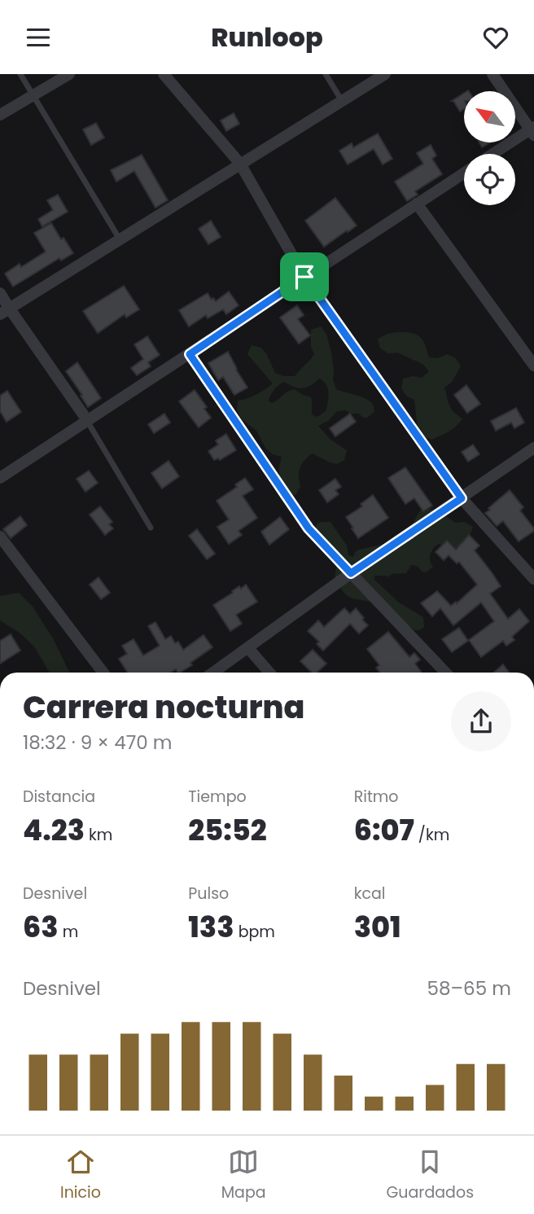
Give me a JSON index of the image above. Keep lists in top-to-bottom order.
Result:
{
  "north": "top left",
  "page": {
    "header": "Runloop",
    "heading": ["Carrera nocturna", "18:32 · 9 × 470 m"],
    "stats": [
      ["Distancia", "4.23 km"],
      ["Tiempo", "25:52"],
      ["Ritmo", "6:07 /km"],
      ["Desnivel", "63 m"],
      ["Pulso", "133 bpm"],
      ["kcal", "301"]
    ],
    "chart": ["Desnivel", "58–65 m"],
    "tabs": ["Inicio", "Mapa", "Guardados"]
  }
}
